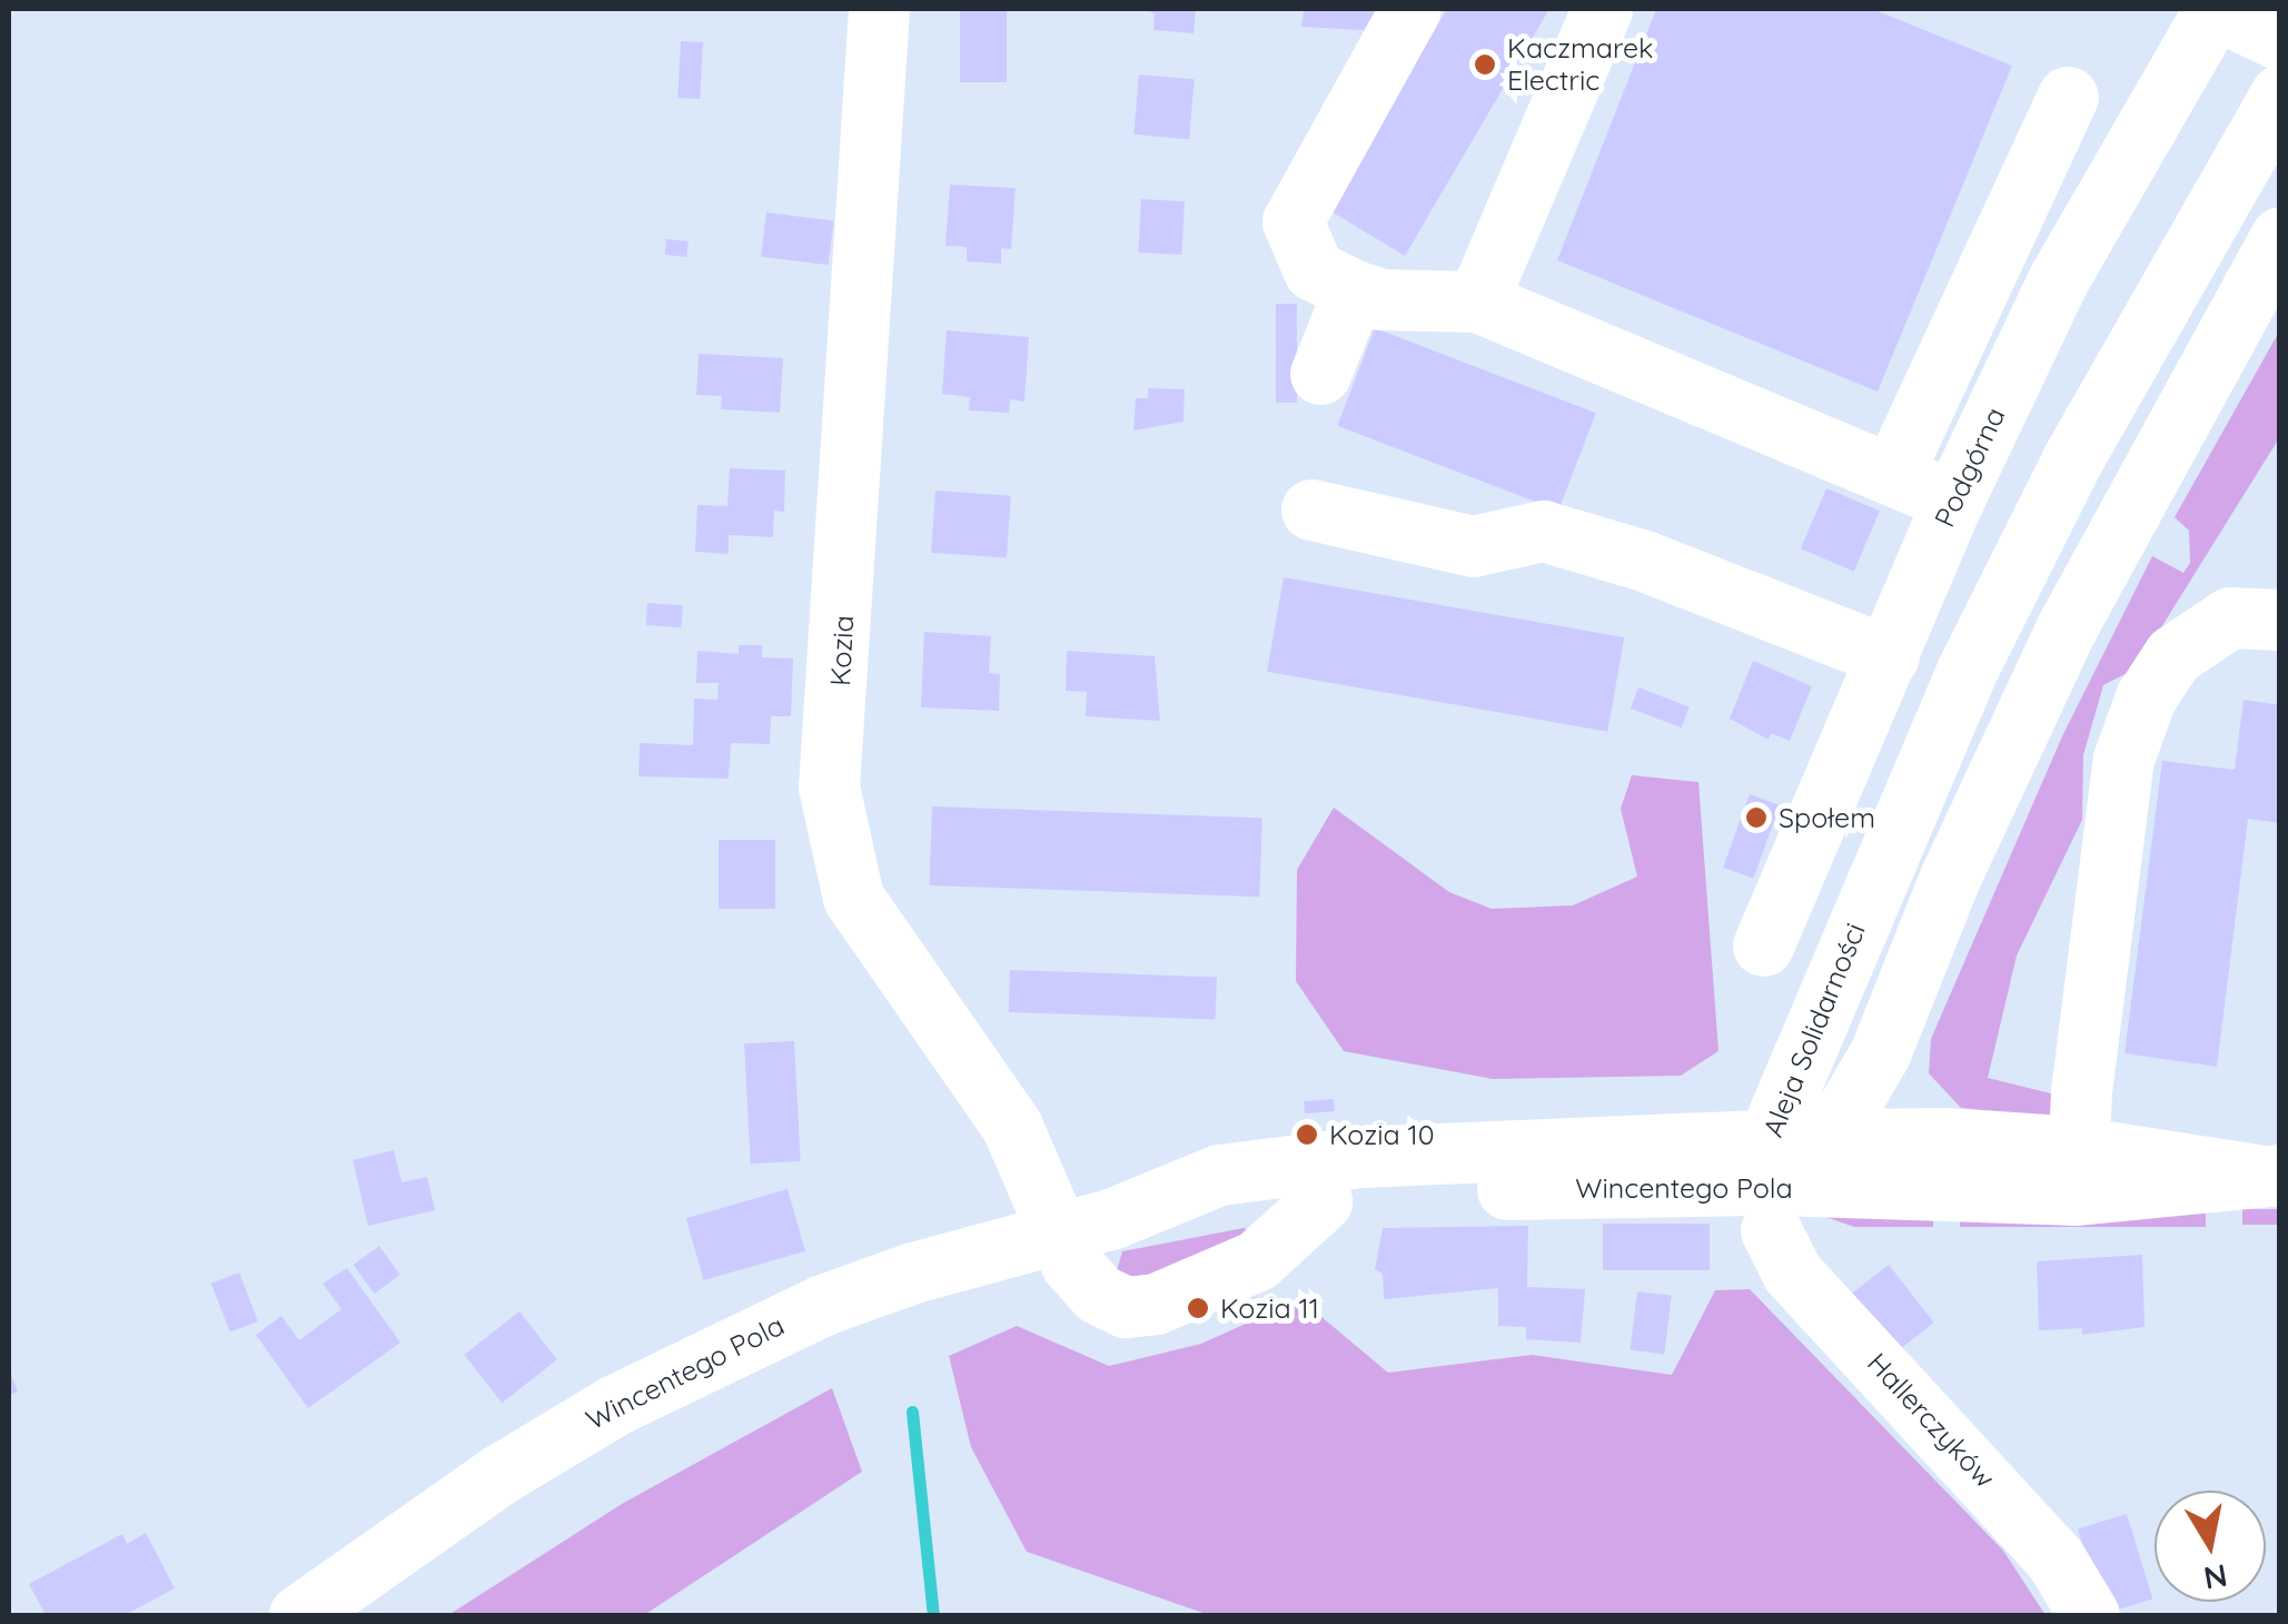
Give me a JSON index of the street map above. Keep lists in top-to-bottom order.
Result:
{
  "streets": {
    "main road": [
      "Podgórna",
      "Kozia",
      "Aleja Solidarności",
      "Wincentego Pola",
      "Hallerczyków"
    ]
  },
  "crossings": [
    ["Kozia", "Wincentego Pola"],
    ["Aleja Solidarności", "Wincentego Pola"],
    ["Aleja Solidarności", "Hallerczyków"],
    ["Wincentego Pola", "Hallerczyków"]
  ],
  "places": [
    "Kaczmarek Electric",
    "Społem",
    "Kozia 10",
    "Kozia 11"
  ],
  "north": "bottom"
}
